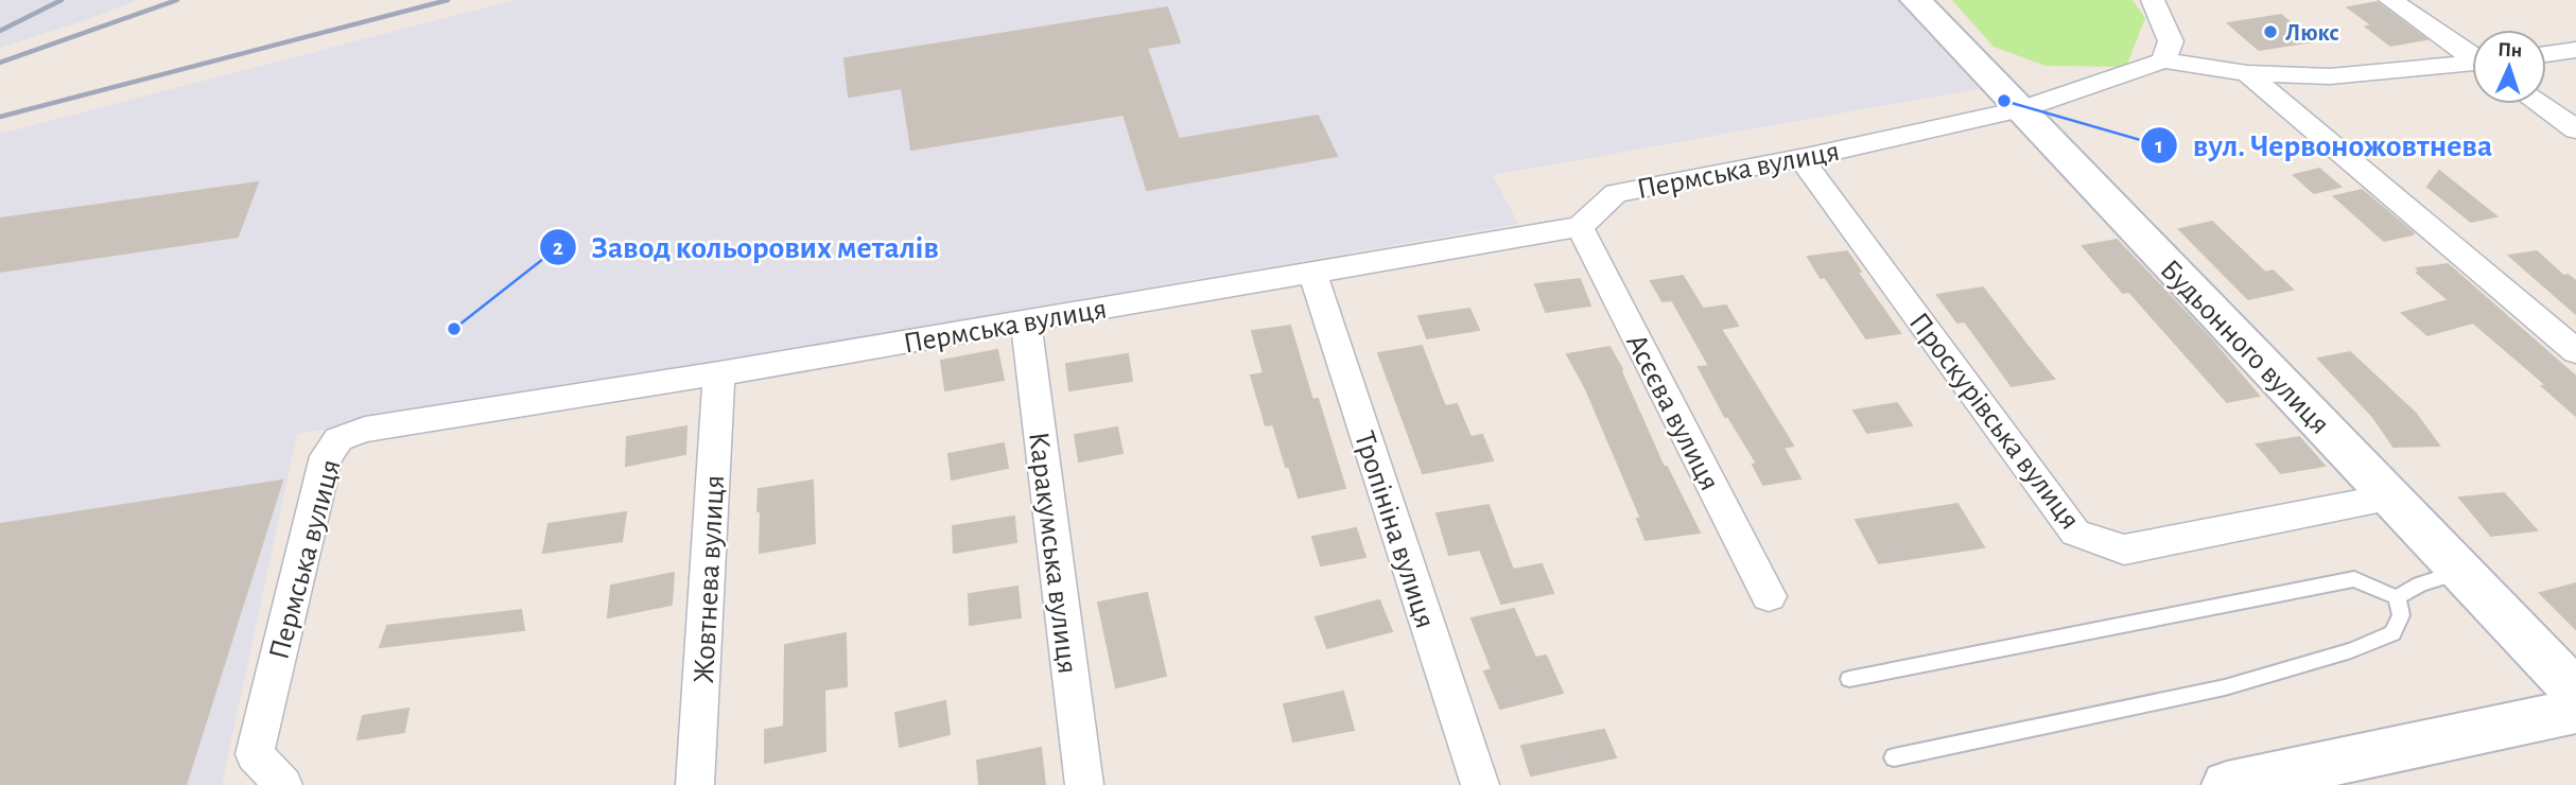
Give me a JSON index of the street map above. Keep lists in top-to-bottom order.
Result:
{
  "streets": {
    "main road": ["Будьонного вулиця"],
    "street": [
      "Пермська вулиця",
      "Асєєва вулиця",
      "Проскурівська вулиця",
      "Тропініна вулиця",
      "Каракумська вулиця",
      "Жовтнева вулиця"
    ]
  },
  "crossings": [
    ["Пермська вулиця", "Будьонного вулиця"],
    ["Пермська вулиця", "Асєєва вулиця"],
    ["Пермська вулиця", "Проскурівська вулиця"],
    ["Пермська вулиця", "Тропініна вулиця"],
    ["Пермська вулиця", "Каракумська вулиця"],
    ["Пермська вулиця", "Жовтнева вулиця"],
    ["Будьонного вулиця", "Проскурівська вулиця"]
  ],
  "places": ["Люкс", "вул. Червоножовтнева", "Завод кольорових металів"],
  "north": "top"
}
